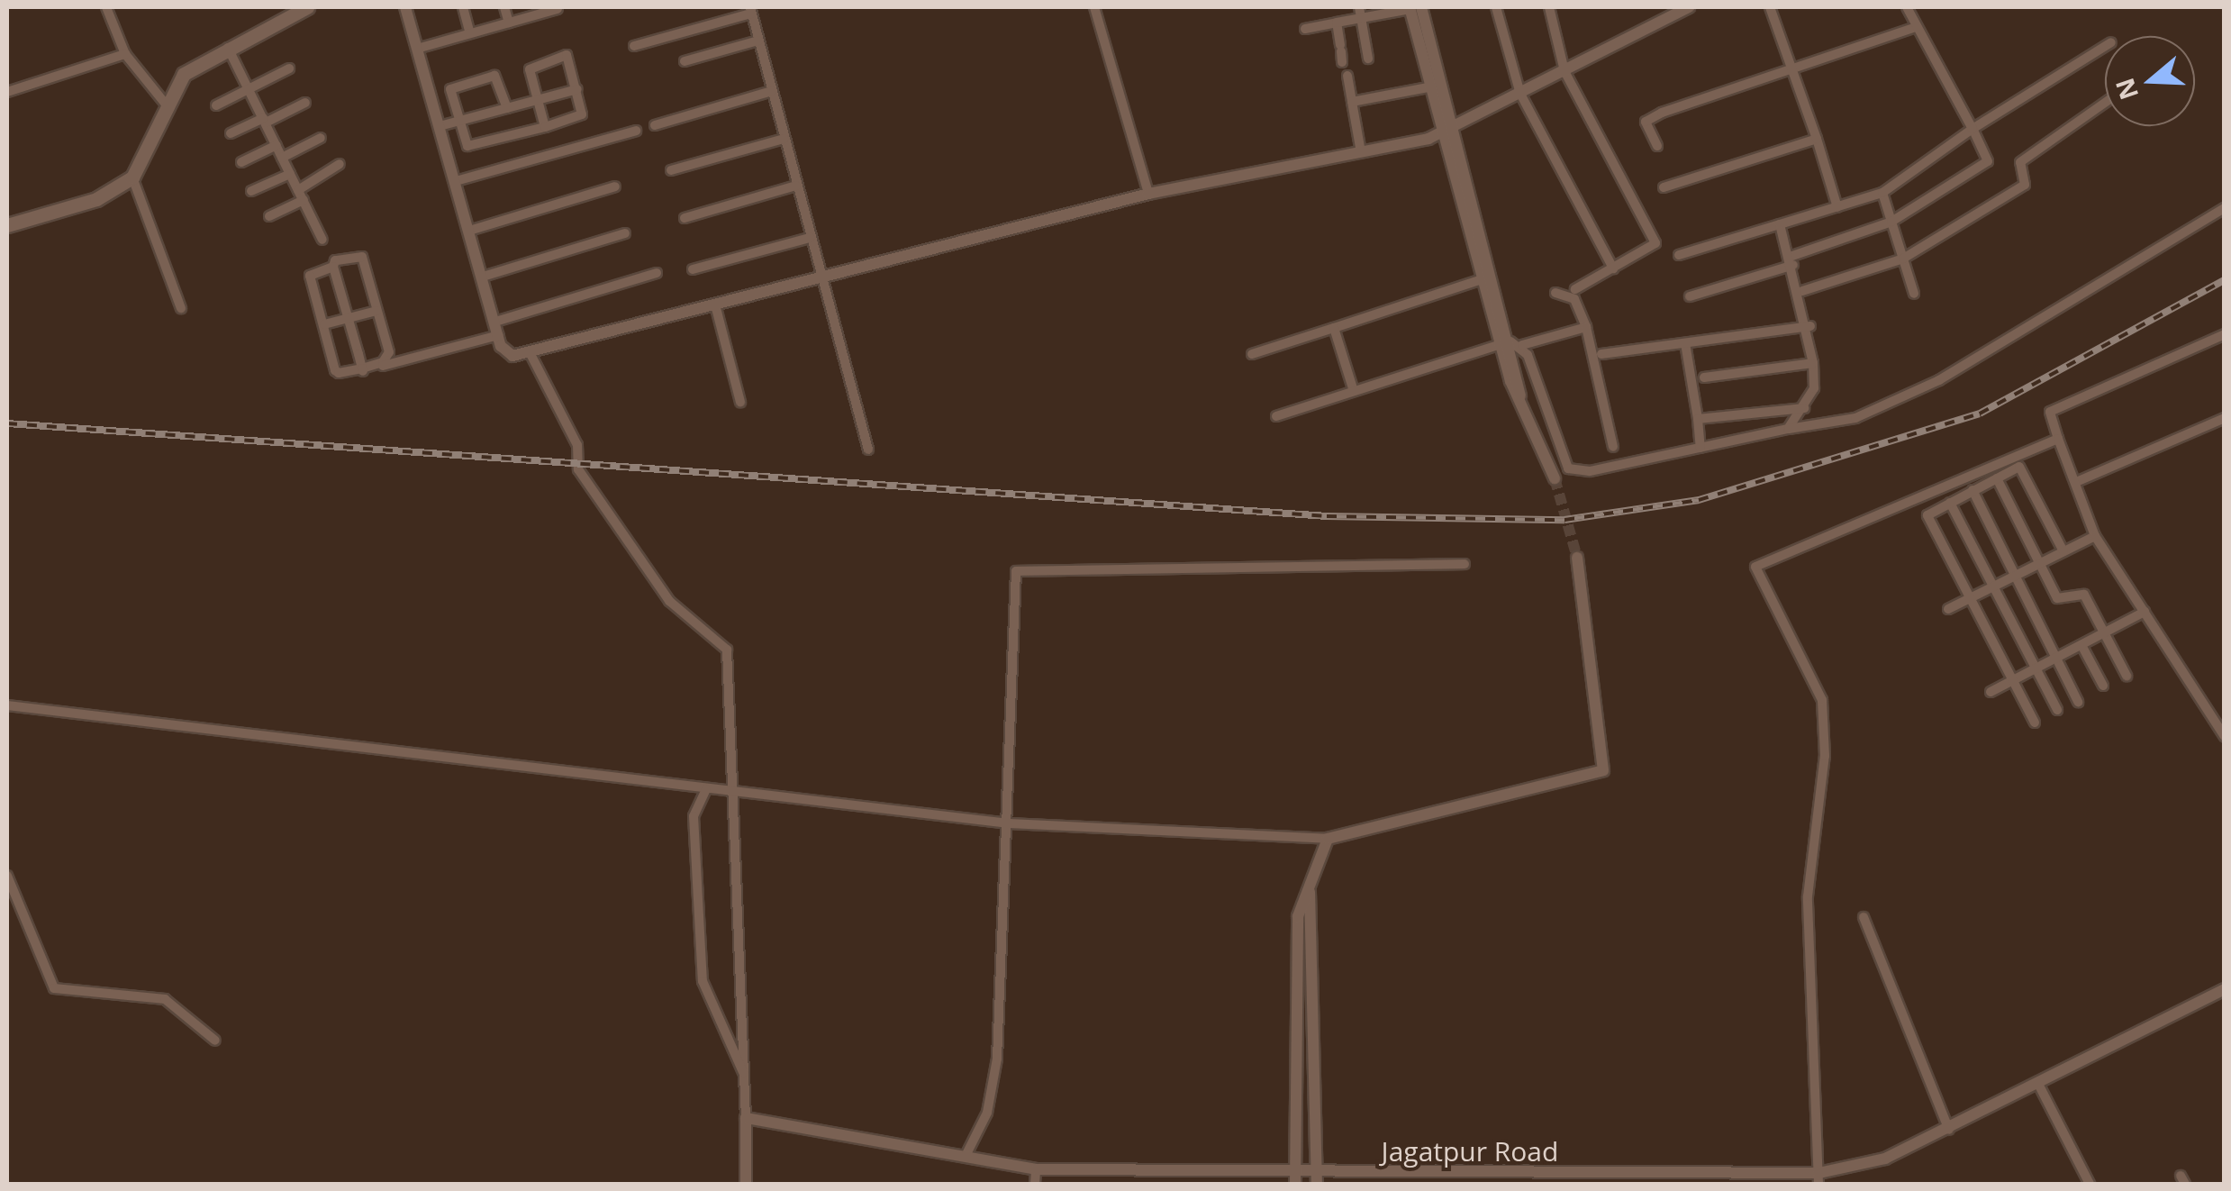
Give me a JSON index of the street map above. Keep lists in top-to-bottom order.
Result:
{
  "streets": {
    "street": ["Jagatpur Road"]
  },
  "north": "left"
}
